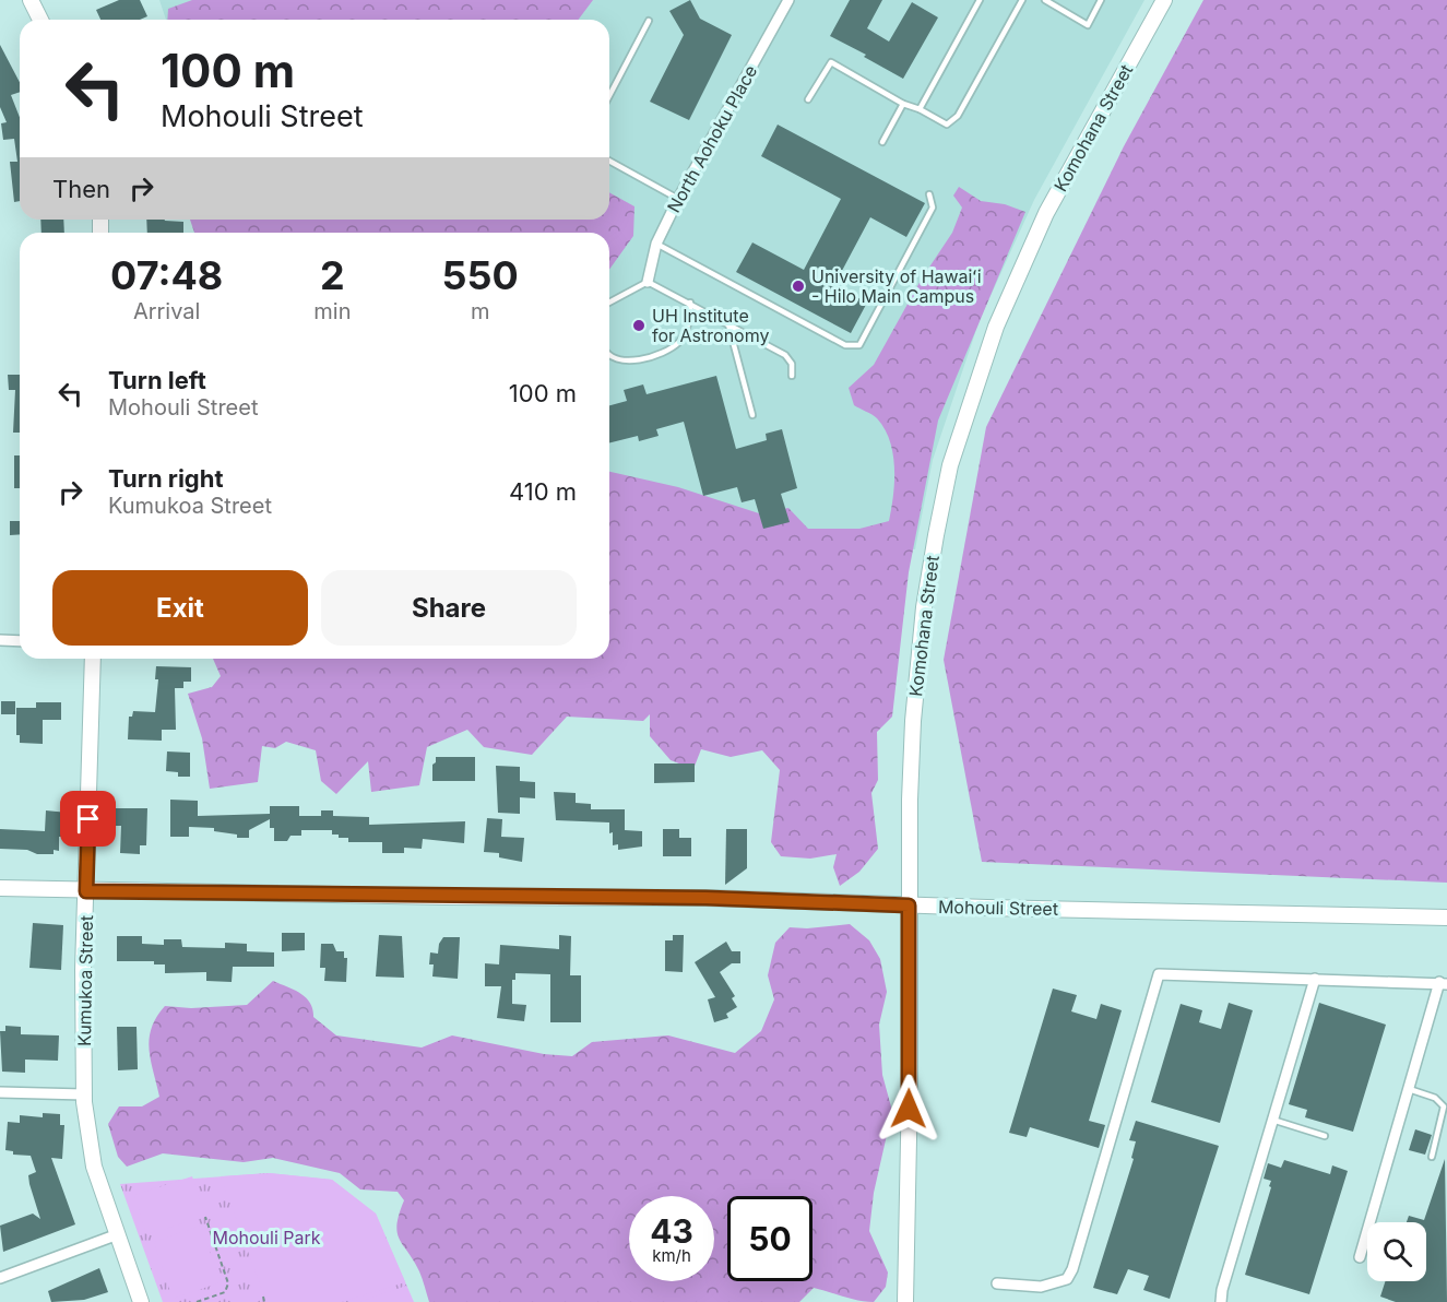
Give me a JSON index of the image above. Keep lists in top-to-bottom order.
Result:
{
  "streets": {
    "street": [
      "Komohana Street",
      "North Aohoku Place",
      "Mohouli Street",
      "Kumukoa Street"
    ]
  },
  "crossings": [
    ["Komohana Street", "Mohouli Street"],
    ["Mohouli Street", "Kumukoa Street"]
  ],
  "parks": ["Mohouli Park"],
  "places": ["University of Hawaiʻi - Hilo Main Campus", "UH Institute for Astronomy"],
  "page": {
    "turn": ["100 m", "Mohouli Street"],
    "then": "Then",
    "eta": [
      "07:48",
      "Arrival",
      "2",
      "min",
      "550",
      "m"
    ],
    "list": [
      {
        "name": "Turn left",
        "note": "Mohouli Street",
        "value": "100 m"
      },
      {
        "name": "Turn right",
        "note": "Kumukoa Street",
        "value": "410 m"
      }
    ],
    "buttons": ["Exit", "Share"],
    "speed": "43 km/h",
    "limit": "50"
  }
}
